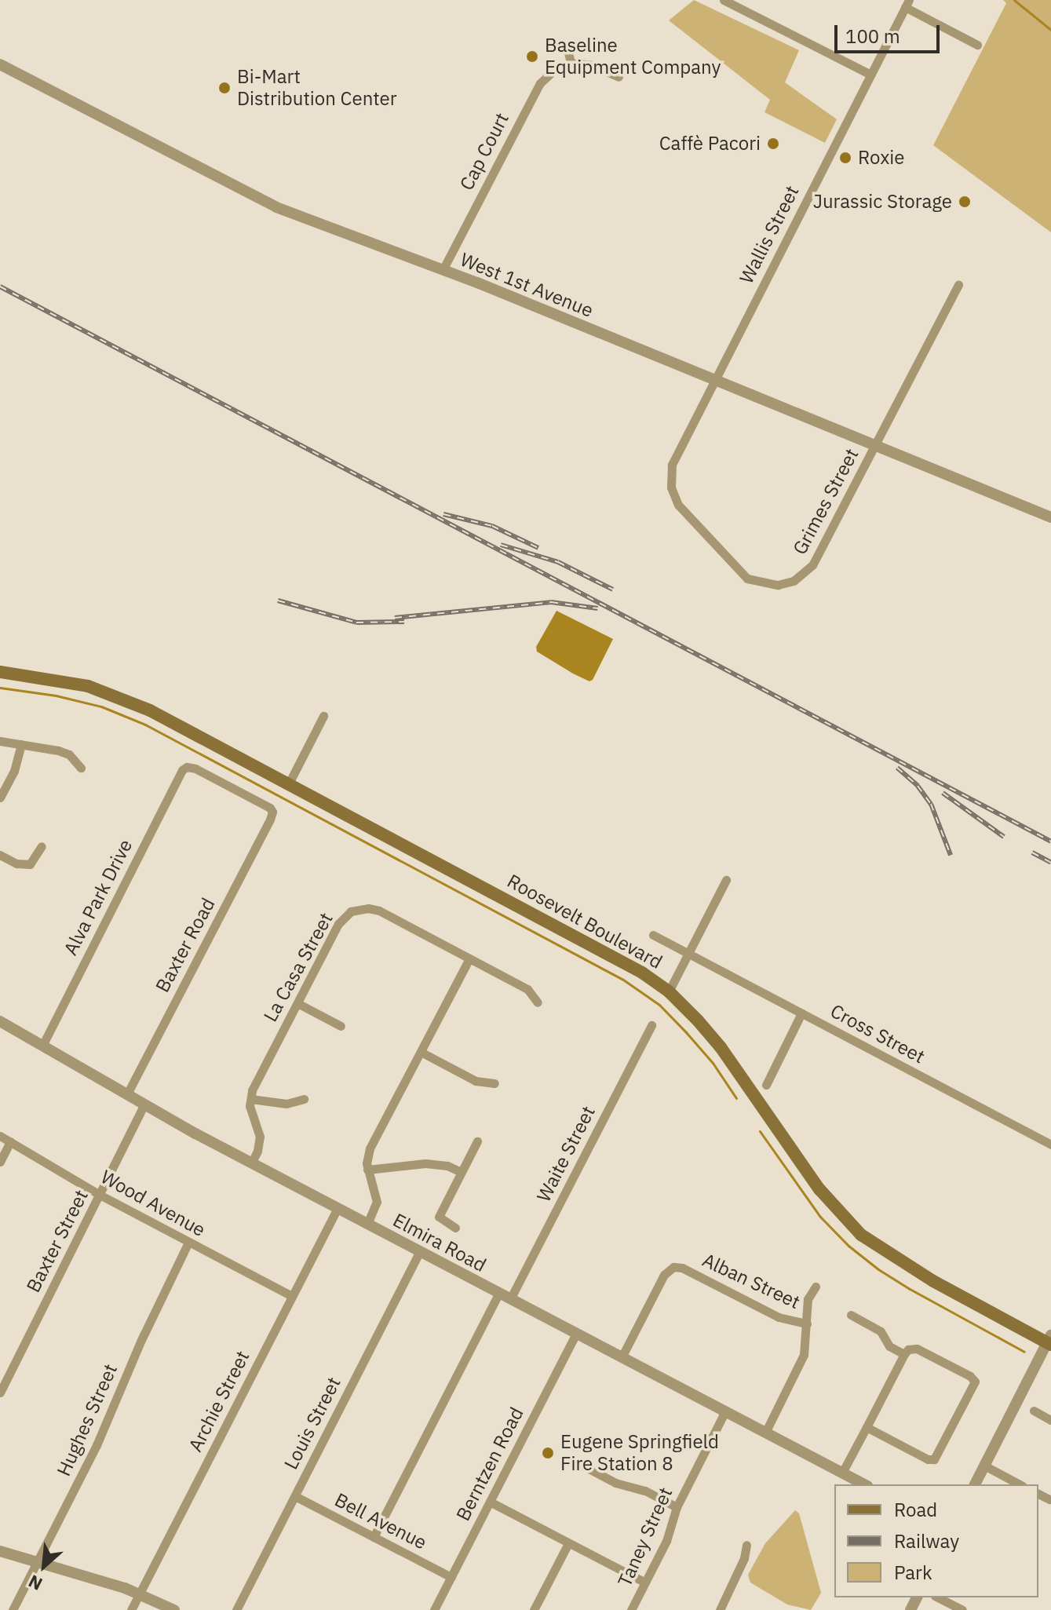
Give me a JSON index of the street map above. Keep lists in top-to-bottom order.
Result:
{
  "streets": {
    "main road": ["Roosevelt Boulevard"],
    "street": [
      "Cap Court",
      "Wallis Street",
      "West 1st Avenue",
      "Grimes Street",
      "Alva Park Drive",
      "Baxter Road",
      "La Casa Street",
      "Cross Street",
      "Waite Street",
      "Wood Avenue",
      "Baxter Street",
      "Elmira Road",
      "Alban Street",
      "Archie Street",
      "Hughes Street",
      "Louis Street",
      "Berntzen Road",
      "Bell Avenue",
      "Taney Street"
    ]
  },
  "crossings": [
    ["Cap Court", "West 1st Avenue"],
    ["Wallis Street", "West 1st Avenue"],
    ["Wallis Street", "Grimes Street"],
    ["West 1st Avenue", "Grimes Street"],
    ["Alva Park Drive", "Baxter Road"],
    ["Alva Park Drive", "Elmira Road"],
    ["Baxter Road", "Elmira Road"],
    ["Waite Street", "Elmira Road"],
    ["Wood Avenue", "Baxter Street"],
    ["Wood Avenue", "Archie Street"],
    ["Wood Avenue", "Hughes Street"],
    ["Baxter Street", "Elmira Road"],
    ["Elmira Road", "Alban Street"],
    ["Elmira Road", "Archie Street"],
    ["Elmira Road", "Louis Street"],
    ["Elmira Road", "Berntzen Road"],
    ["Elmira Road", "Taney Street"],
    ["Louis Street", "Bell Avenue"],
    ["Berntzen Road", "Bell Avenue"]
  ],
  "places": [
    "Baseline Equipment Company",
    "Bi-Mart Distribution Center",
    "Caffè Pacori",
    "Roxie",
    "Jurassic Storage",
    "Eugene Springfield Fire Station 8"
  ],
  "legend": ["Road", "Railway", "Park"],
  "scale_bar": "100 m",
  "north": "bottom left"
}
